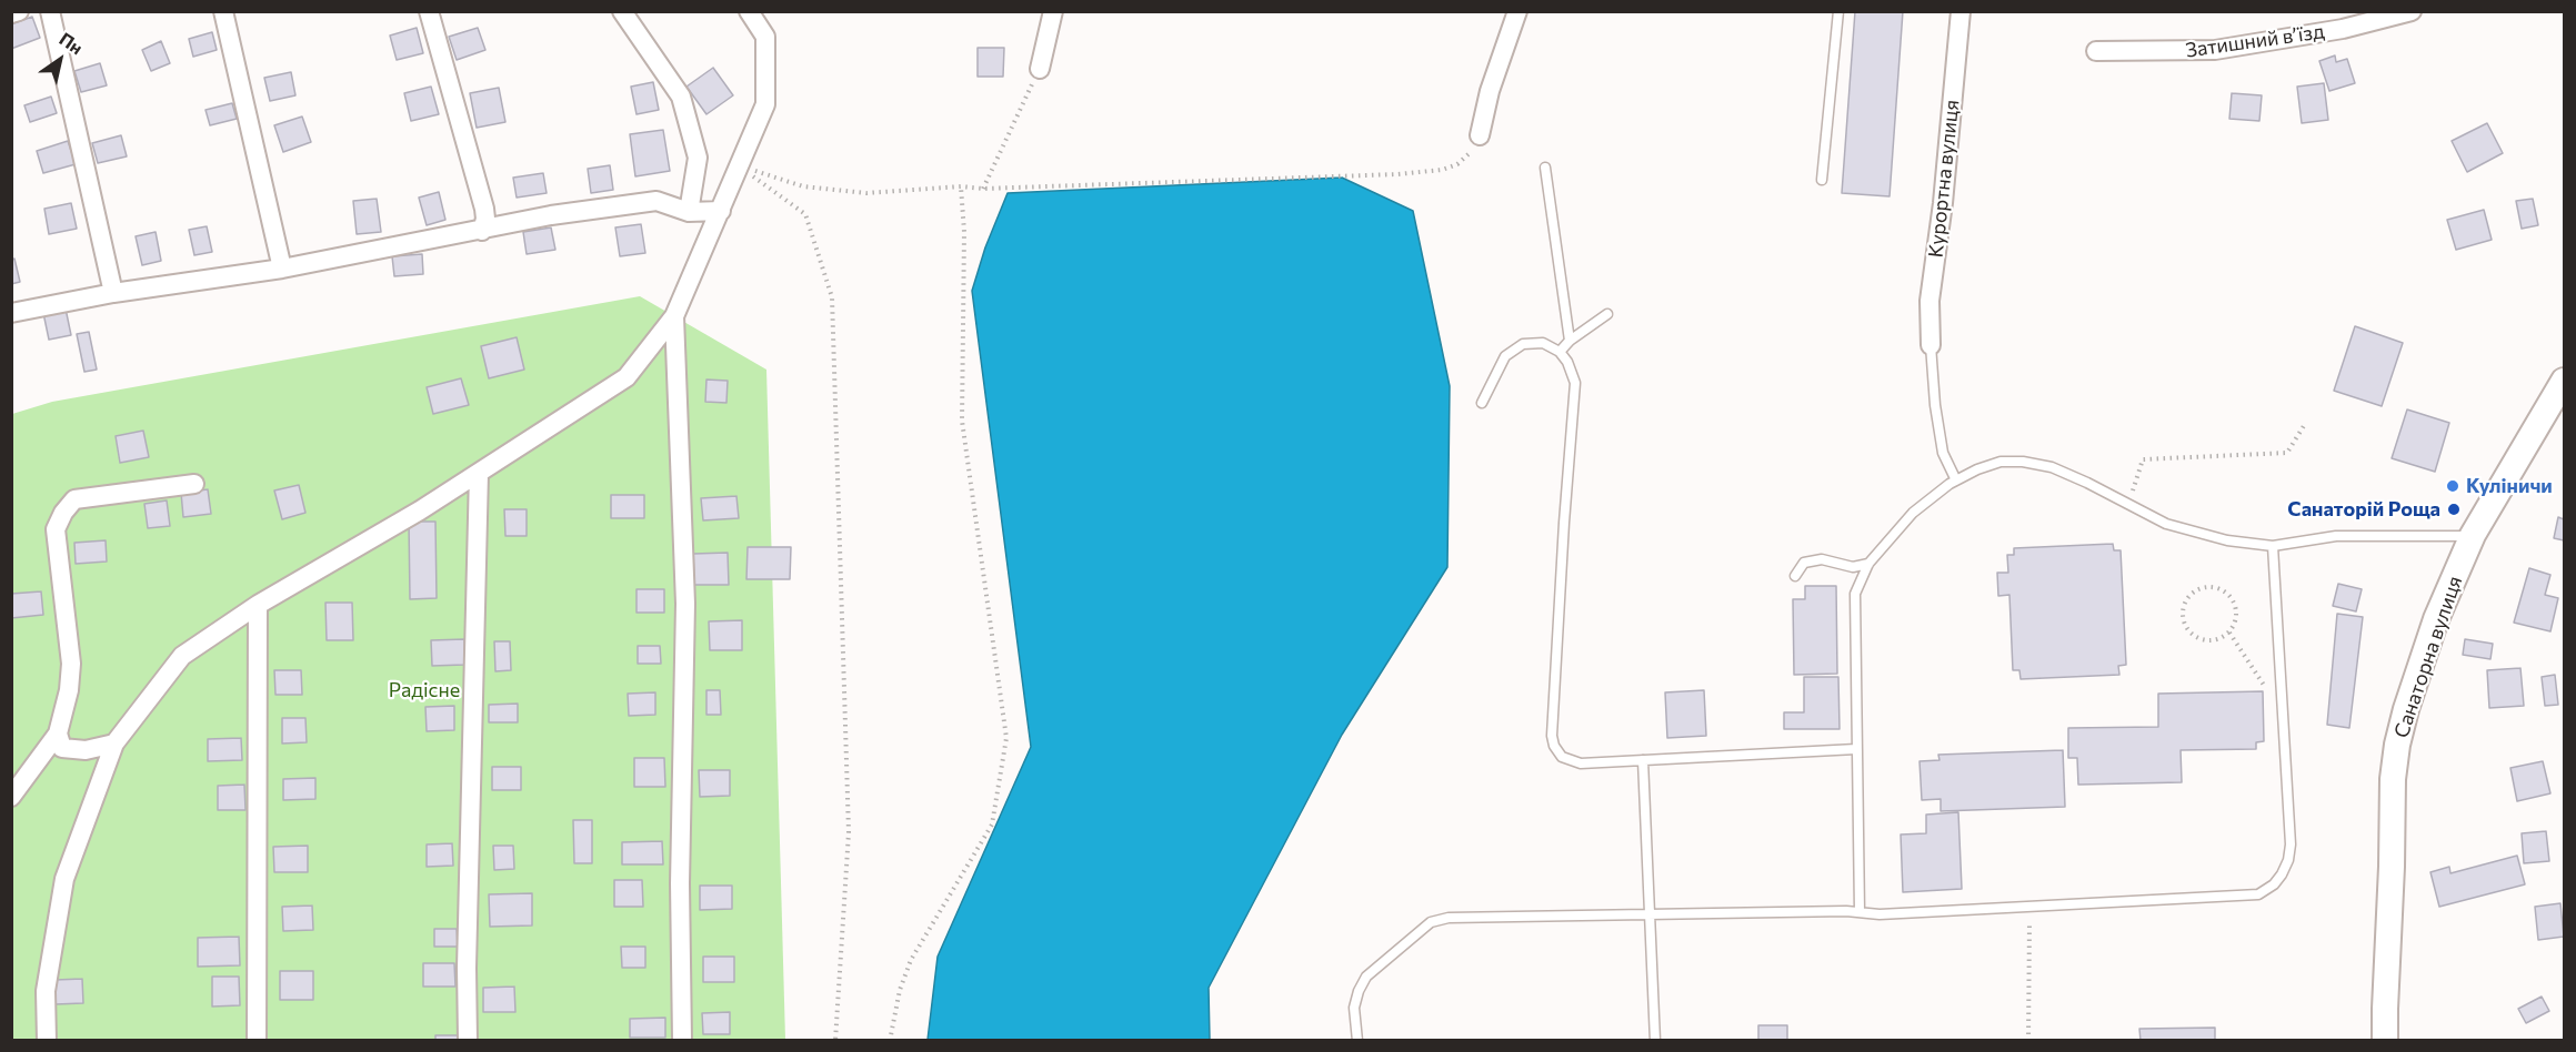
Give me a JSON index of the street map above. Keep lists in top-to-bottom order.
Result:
{
  "streets": {
    "street": ["Затишний в’їзд", "Курортна вулиця", "Санаторна вулиця"]
  },
  "parks": ["Радісне"],
  "places": ["Куліничи", "Санаторій Роща"],
  "north": "top right"
}
